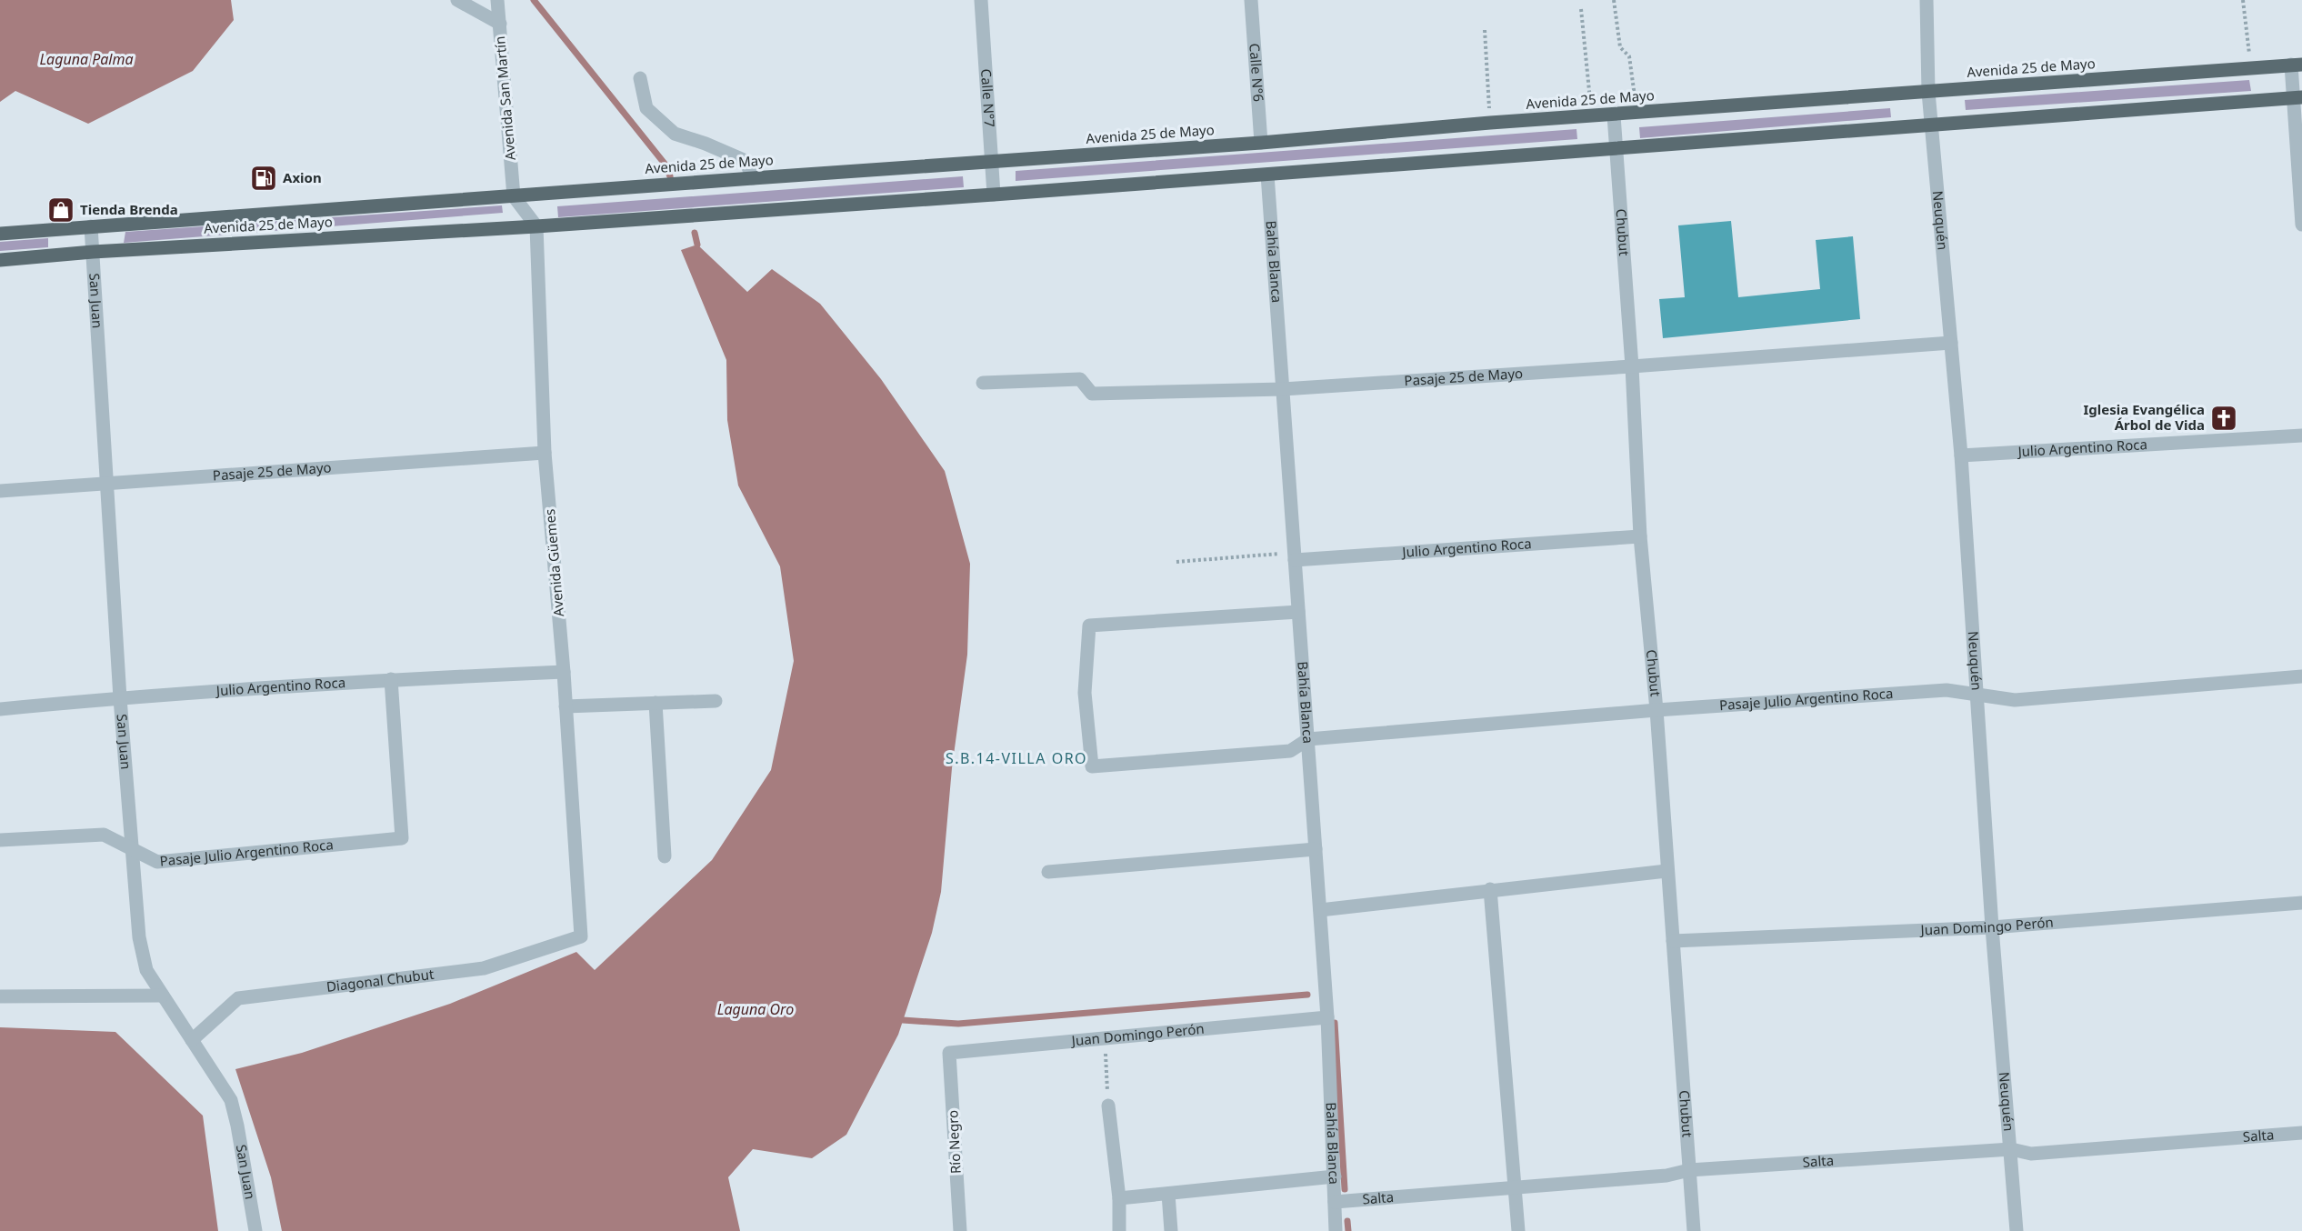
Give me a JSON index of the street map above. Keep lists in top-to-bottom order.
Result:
{
  "streets": {
    "main road": ["Avenida 25 de Mayo"],
    "street": [
      "Calle N°6",
      "Calle N°7",
      "Avenida San Martín",
      "Neuquén",
      "Chubut",
      "Bahía Blanca",
      "San Juan",
      "Pasaje 25 de Mayo",
      "Julio Argentino Roca",
      "Avenida Güemes",
      "Pasaje Julio Argentino Roca",
      "Juan Domingo Perón",
      "Diagonal Chubut",
      "Salta",
      "Río Negro"
    ]
  },
  "crossings": [
    ["Avenida 25 de Mayo", "Calle N°6"],
    ["Avenida 25 de Mayo", "Calle N°7"],
    ["Avenida 25 de Mayo", "Avenida San Martín"],
    ["Avenida 25 de Mayo", "Neuquén"],
    ["Avenida 25 de Mayo", "Chubut"],
    ["Avenida 25 de Mayo", "Bahía Blanca"],
    ["Avenida 25 de Mayo", "San Juan"],
    ["Avenida 25 de Mayo", "Avenida Güemes"],
    ["Neuquén", "Pasaje 25 de Mayo"],
    ["Neuquén", "Julio Argentino Roca"],
    ["Neuquén", "Pasaje Julio Argentino Roca"],
    ["Neuquén", "Juan Domingo Perón"],
    ["Neuquén", "Salta"],
    ["Chubut", "Pasaje 25 de Mayo"],
    ["Chubut", "Julio Argentino Roca"],
    ["Chubut", "Pasaje Julio Argentino Roca"],
    ["Chubut", "Juan Domingo Perón"],
    ["Chubut", "Salta"],
    ["Bahía Blanca", "Pasaje 25 de Mayo"],
    ["Bahía Blanca", "Julio Argentino Roca"],
    ["Bahía Blanca", "Pasaje Julio Argentino Roca"],
    ["Bahía Blanca", "Juan Domingo Perón"],
    ["Bahía Blanca", "Salta"],
    ["San Juan", "Pasaje 25 de Mayo"],
    ["San Juan", "Julio Argentino Roca"],
    ["San Juan", "Pasaje Julio Argentino Roca"],
    ["San Juan", "Diagonal Chubut"],
    ["Pasaje 25 de Mayo", "Avenida Güemes"],
    ["Julio Argentino Roca", "Avenida Güemes"],
    ["Julio Argentino Roca", "Pasaje Julio Argentino Roca"],
    ["Avenida Güemes", "Diagonal Chubut"],
    ["Juan Domingo Perón", "Río Negro"]
  ],
  "districts": ["S.B.14-VILLA ORO"],
  "water": ["Laguna Palma", "Laguna Oro"],
  "places": {
    "fuel station": ["Axion"],
    "shop": ["Tienda Brenda"],
    "church": ["Iglesia Evangélica Árbol de Vida"]
  }
}
